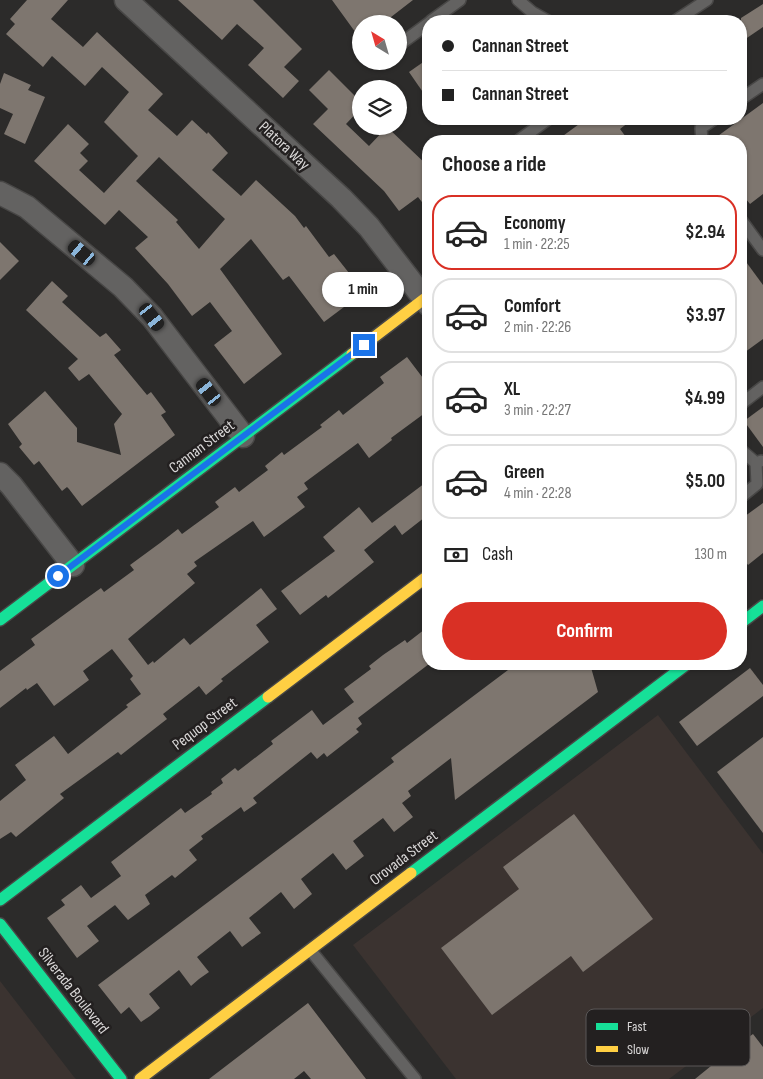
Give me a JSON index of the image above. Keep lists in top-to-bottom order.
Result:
{
  "streets": {
    "street": [
      "Platora Way",
      "Cannan Street",
      "Pequop Street",
      "Orovada Street",
      "Silverada Boulevard"
    ]
  },
  "legend": ["Fast", "Slow"],
  "north": "top left",
  "page": {
    "banner": ["Cannan Street", "Cannan Street"],
    "heading": "Choose a ride",
    "list": [
      {
        "name": "Economy",
        "note": "1 min · 22:25",
        "value": "$2.94"
      },
      {
        "name": "Comfort",
        "note": "2 min · 22:26",
        "value": "$3.97"
      },
      {
        "name": "XL",
        "note": "3 min · 22:27",
        "value": "$4.99"
      },
      {
        "name": "Green",
        "note": "4 min · 22:28",
        "value": "$5.00"
      }
    ],
    "bubble": "1 min",
    "pay": ["Cash", "130 m"],
    "buttons": "Confirm"
  }
}
